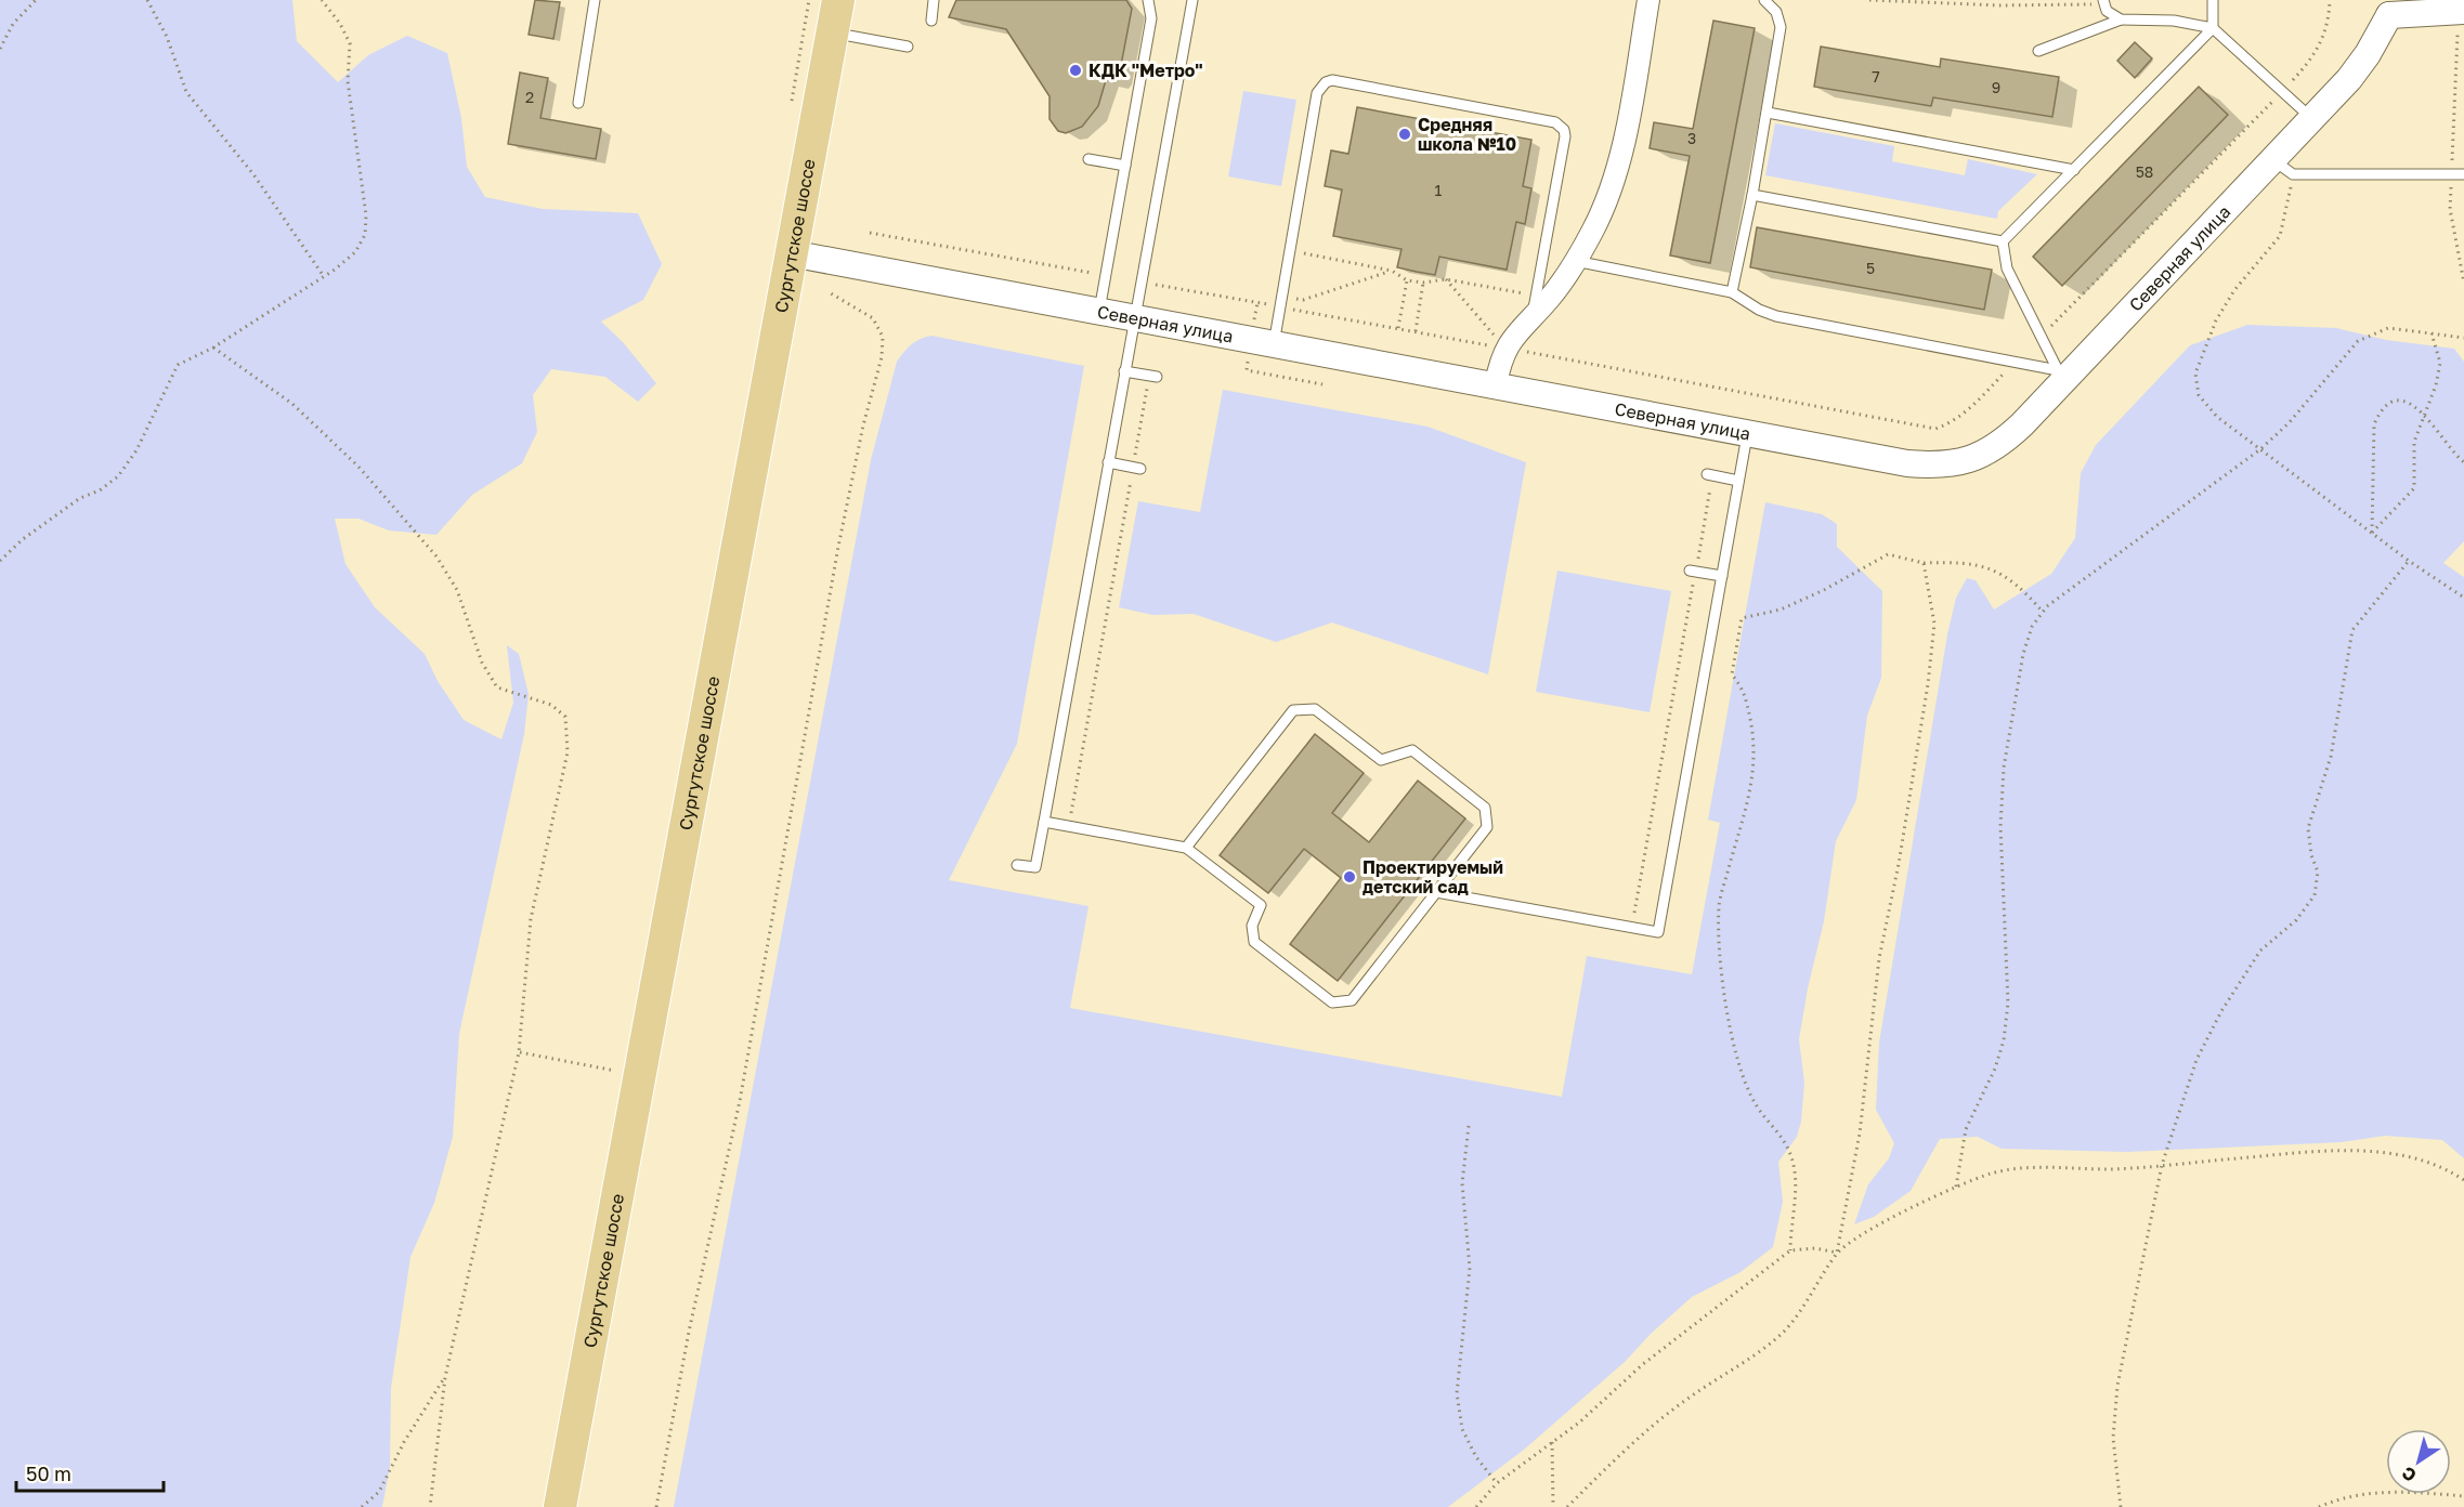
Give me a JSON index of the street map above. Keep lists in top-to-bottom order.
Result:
{
  "streets": {
    "main road": ["Сургутское шоссе"],
    "street": ["Северная улица"]
  },
  "crossings": [
    ["Сургутское шоссе", "Северная улица"]
  ],
  "places": ["КДК \"Метро\"", "Средняя школа №10", "Проектируемый детский сад"],
  "house_numbers": [
    "7",
    "9",
    "2",
    "3",
    "58",
    "1",
    "5"
  ],
  "scale_bar": "50 m",
  "north": "bottom left"
}
